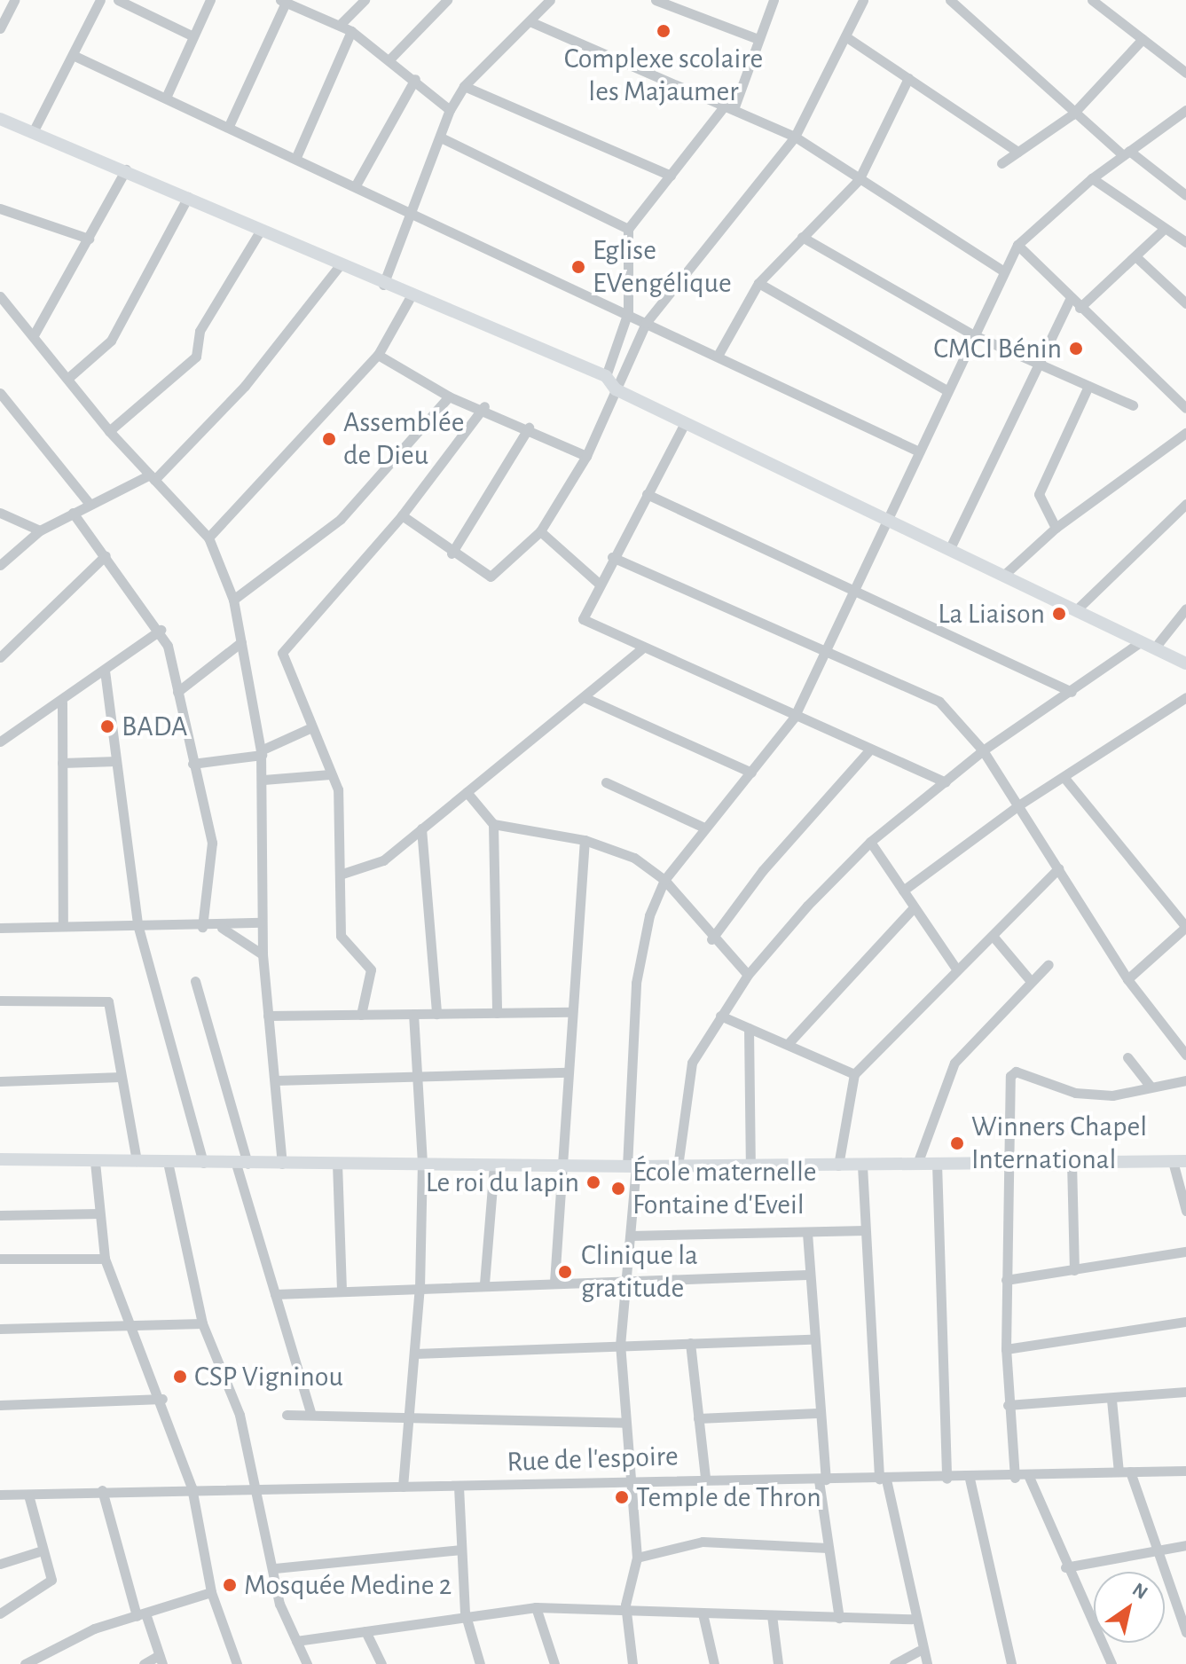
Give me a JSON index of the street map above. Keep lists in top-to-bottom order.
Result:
{
  "streets": {
    "street": ["Rue de l'espoire"]
  },
  "places": [
    "Complexe scolaire les Majaumer",
    "Eglise EVengélique",
    "CMCI Bénin",
    "Assemblée de Dieu",
    "La Liaison",
    "BADA",
    "Winners Chapel International",
    "Le roi du lapin",
    "École maternelle Fontaine d'Eveil",
    "Clinique la gratitude",
    "CSP Vigninou",
    "Temple de Thron",
    "Mosquée Medine 2"
  ],
  "north": "top right"
}
